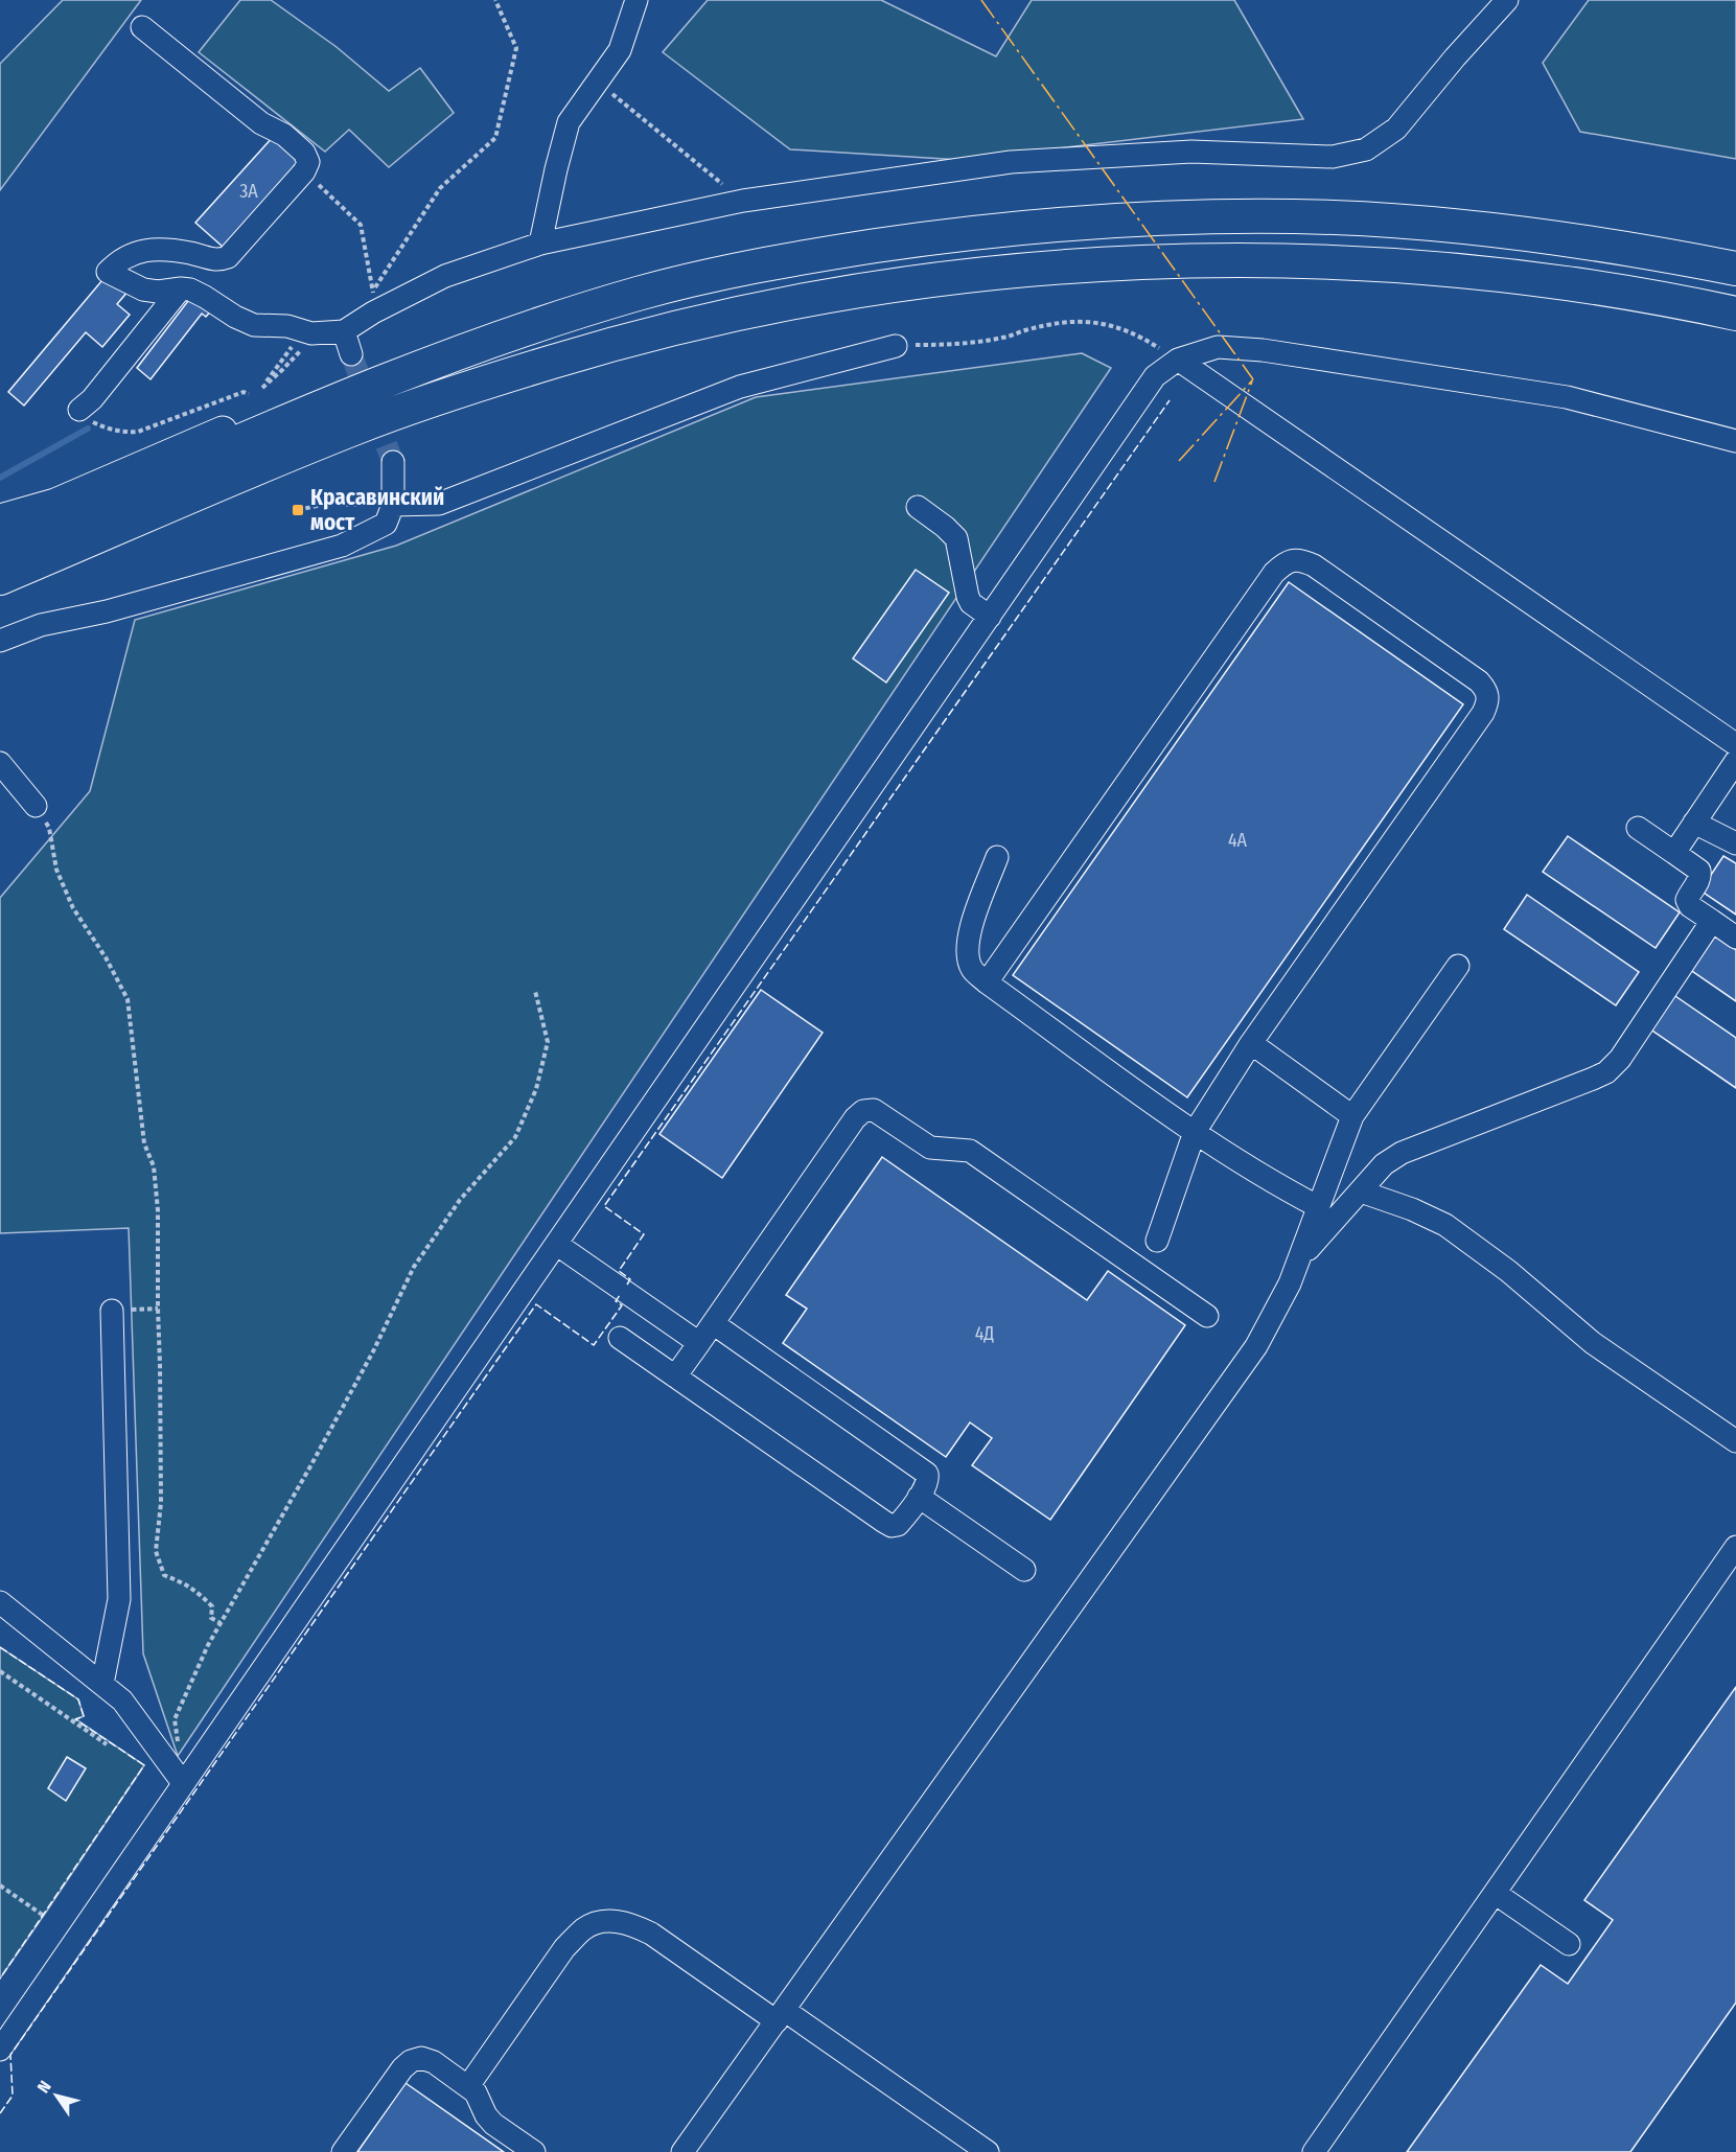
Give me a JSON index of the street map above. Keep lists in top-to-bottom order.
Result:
{
  "places": {
    "transit": ["Красавинский мост"]
  },
  "house_numbers": ["3А", "4А", "4Д"],
  "north": "top left"
}
